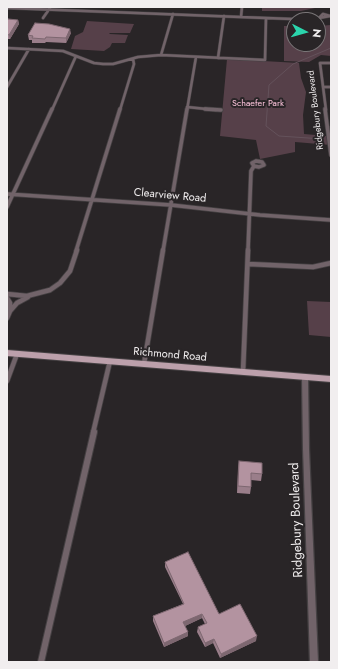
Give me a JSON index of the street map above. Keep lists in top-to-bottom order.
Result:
{
  "streets": {
    "main road": ["Richmond Road"],
    "street": ["Ridgebury Boulevard", "Clearview Road"]
  },
  "crossings": [
    ["Ridgebury Boulevard", "Richmond Road"]
  ],
  "parks": ["Schaefer Park"],
  "north": "right"
}
